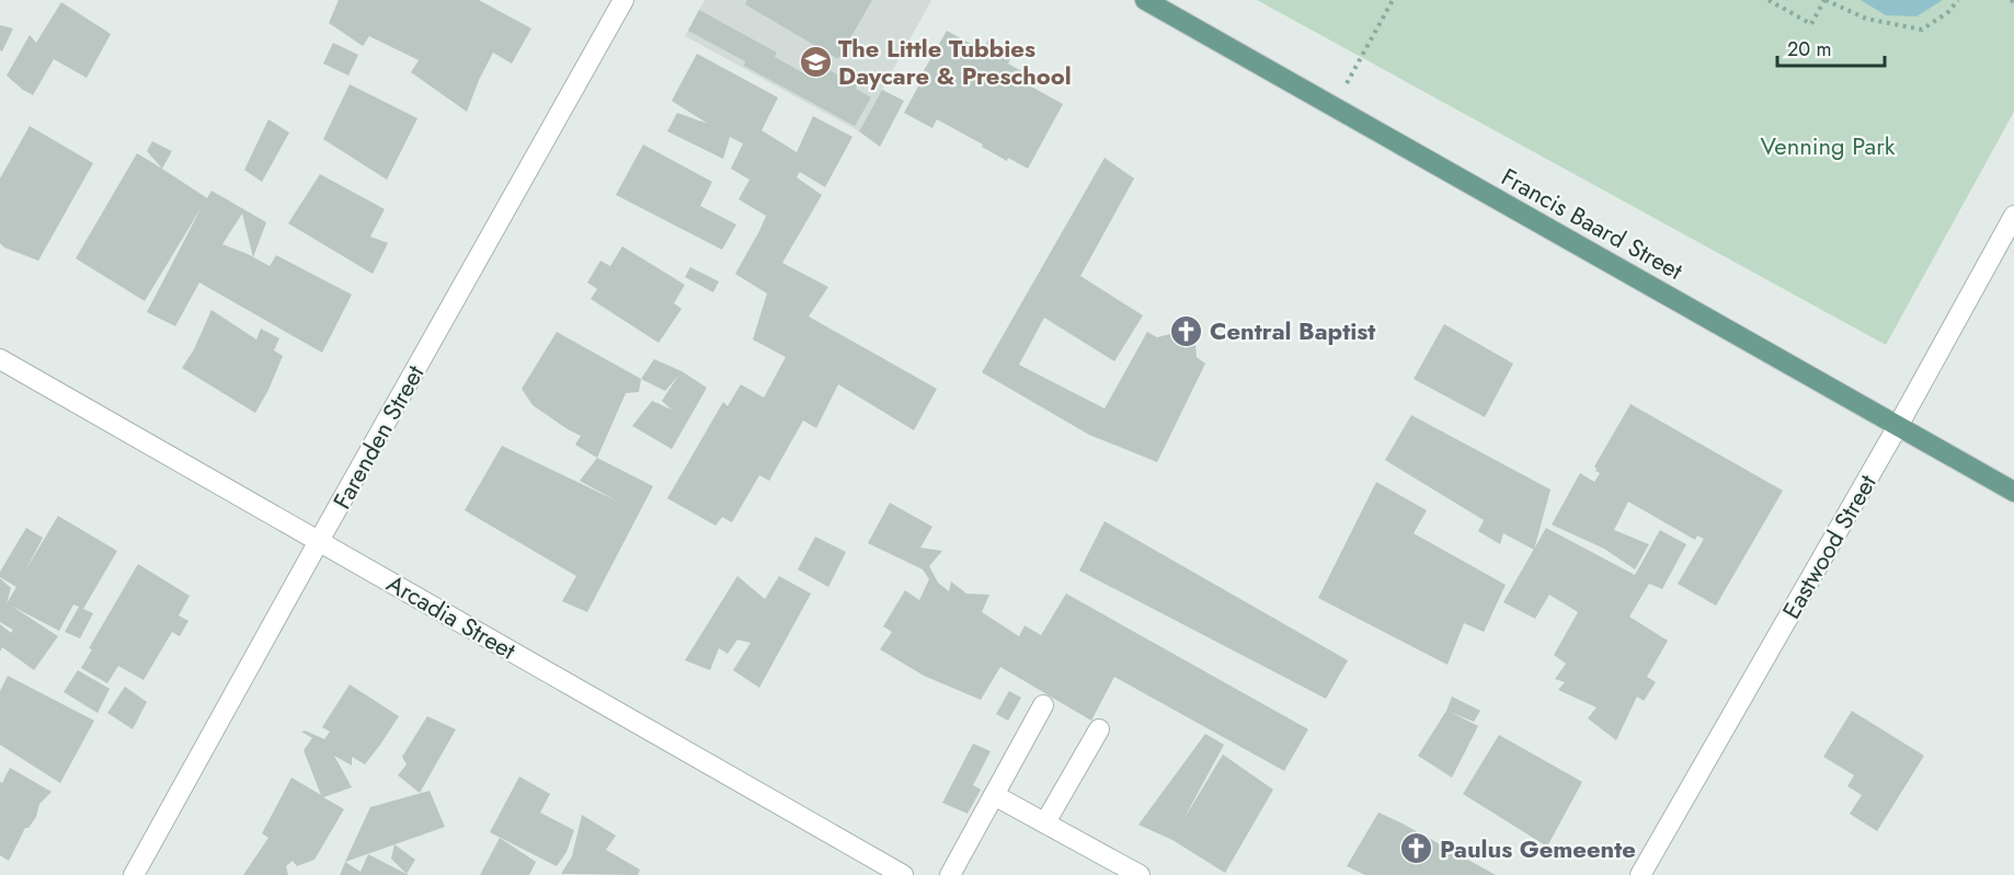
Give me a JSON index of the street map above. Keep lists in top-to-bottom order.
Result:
{
  "streets": {
    "main road": ["Francis Baard Street"],
    "street": ["Farenden Street", "Eastwood Street", "Arcadia Street"]
  },
  "crossings": [
    ["Francis Baard Street", "Eastwood Street"],
    ["Farenden Street", "Arcadia Street"]
  ],
  "parks": ["Venning Park"],
  "places": {
    "school or university": ["The Little Tubbies Daycare & Preschool"],
    "church": ["Central Baptist", "Paulus Gemeente"]
  },
  "scale_bar": "20 m"
}
